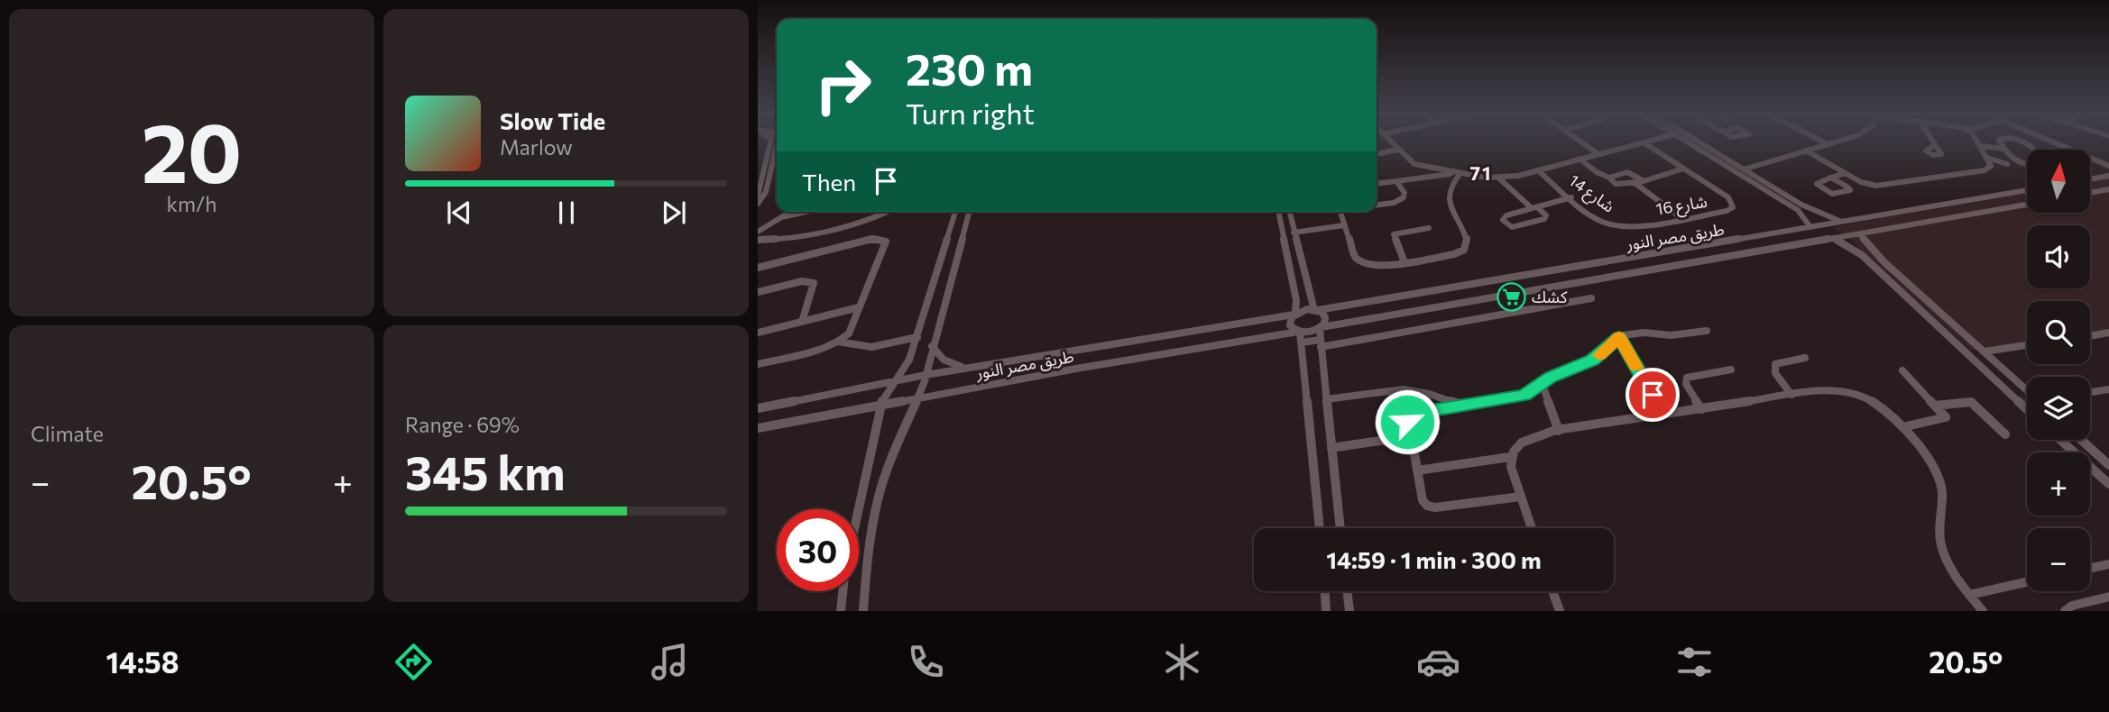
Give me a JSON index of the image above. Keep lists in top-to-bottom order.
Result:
{
  "streets": {
    "street": ["شارع 14", "شارع 16", "طريق مصر النور"]
  },
  "crossings": [
    ["شارع 14", "شارع 16"]
  ],
  "districts": ["71"],
  "places": {
    "supermarket": ["كشك"]
  },
  "north": "top",
  "page": {
    "tile": [
      ["20", "km/h"],
      "Climate",
      ["Range · 69%", "345 km"]
    ],
    "turn": ["230 m", "Turn right"],
    "song": ["Slow Tide", "Marlow"],
    "map_buttons": ["+", "−"],
    "then": "Then",
    "heat": ["−", "20.5°", "+"],
    "limit": "30",
    "trip": "14:59 · 1 min · 300 m",
    "tabs": ["14:58", "20.5°"]
  }
}
